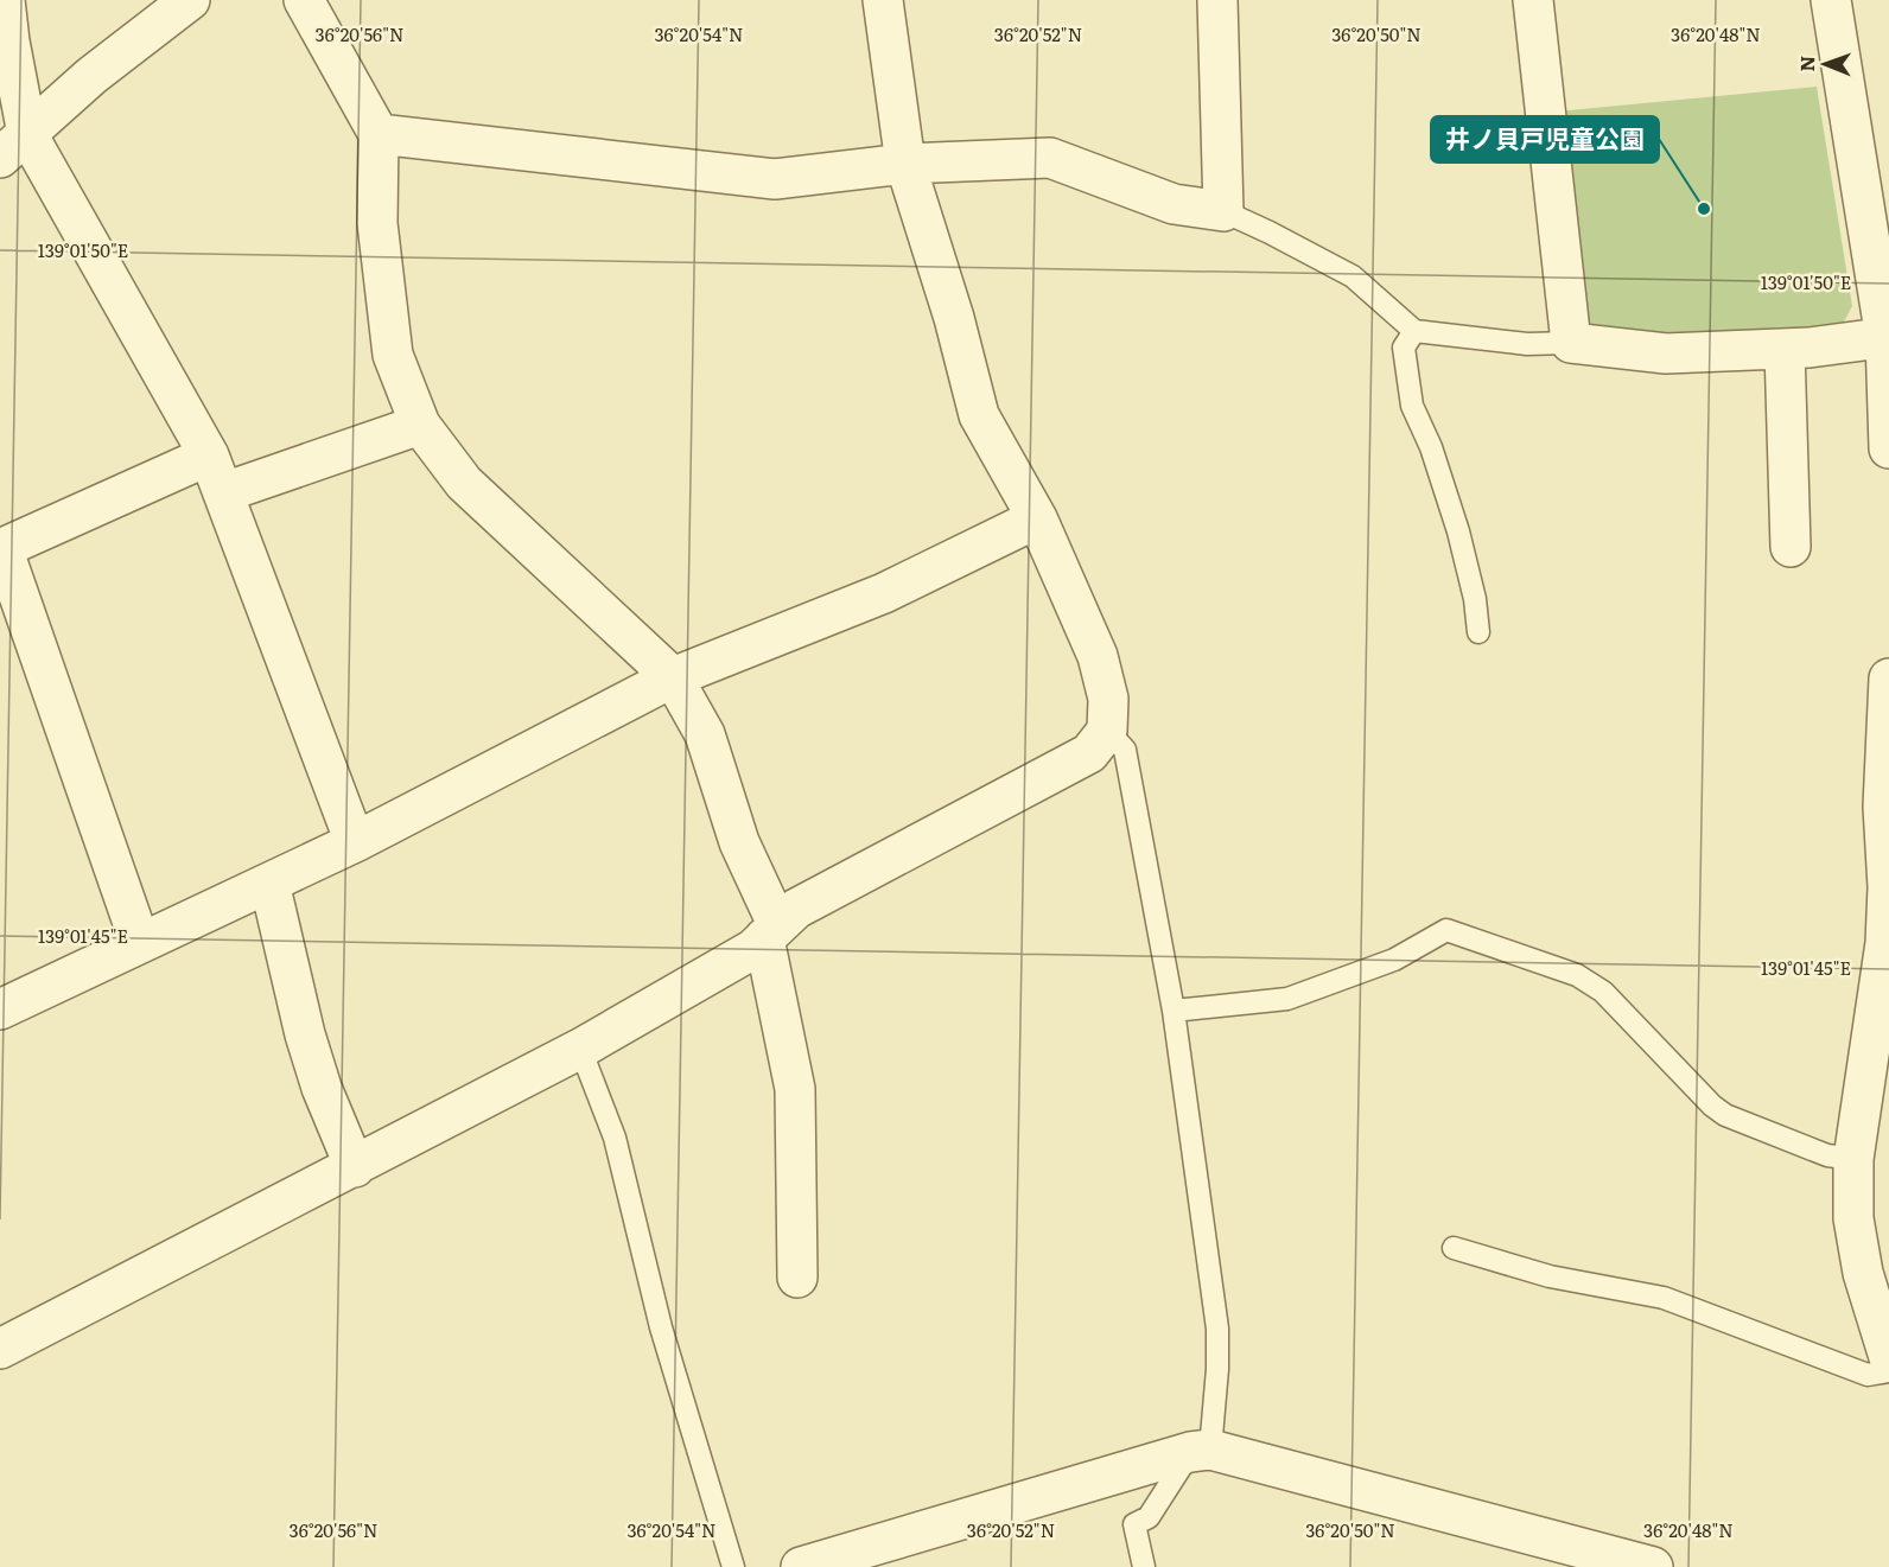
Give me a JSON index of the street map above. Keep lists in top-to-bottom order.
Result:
{
  "places": ["井ノ貝戸児童公園"],
  "north": "left",
  "coordinates": [
    "36°20'56\"N",
    "36°20'54\"N",
    "36°20'52\"N",
    "36°20'50\"N",
    "36°20'48\"N",
    "139°01'50\"E",
    "139°01'45\"E"
  ]
}
